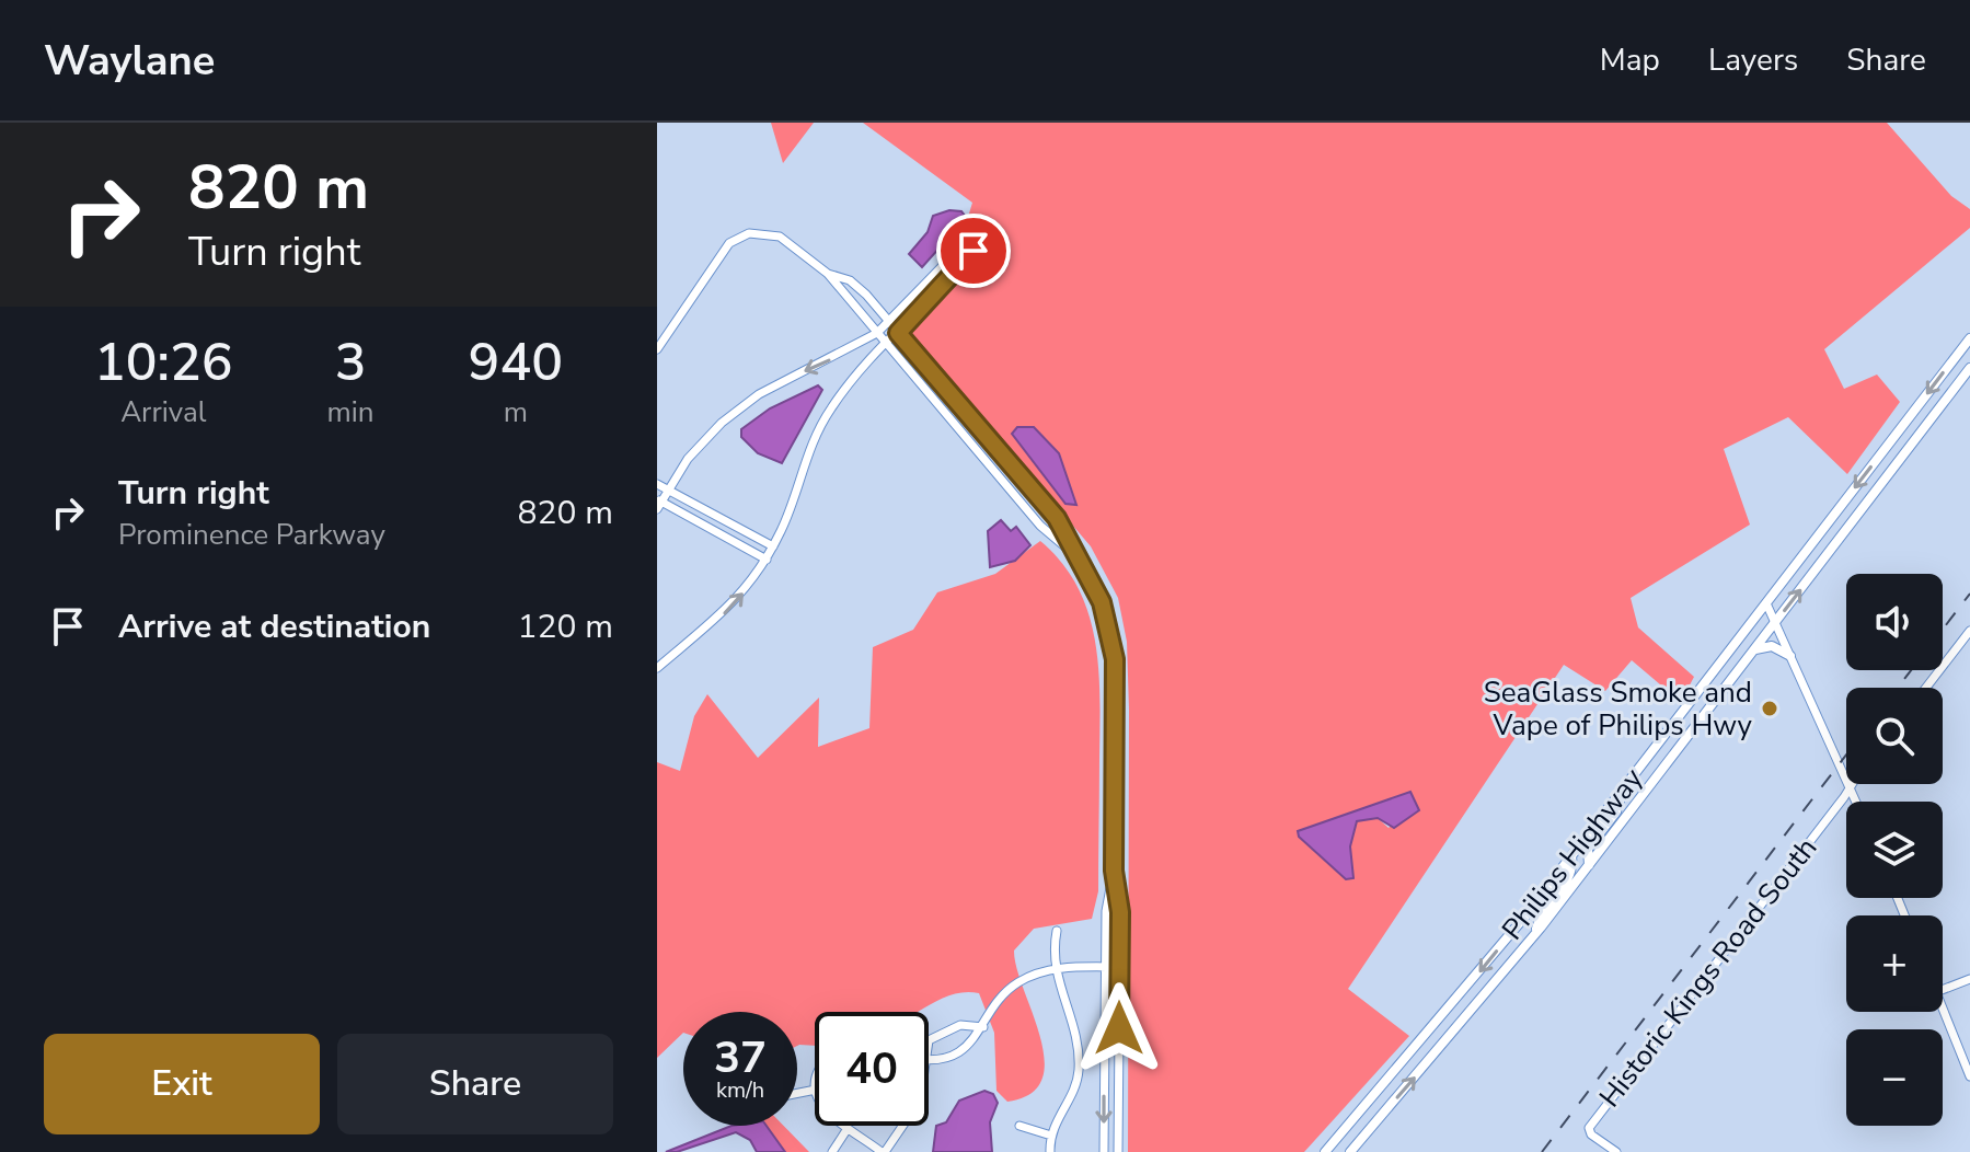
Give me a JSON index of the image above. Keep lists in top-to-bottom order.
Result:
{
  "streets": {
    "main road": ["Philips Highway"],
    "street": ["Historic Kings Road South"]
  },
  "places": ["SeaGlass Smoke and Vape of Philips Hwy"],
  "page": {
    "header": "Waylane",
    "nav": ["Map", "Layers", "Share"],
    "turn": ["820 m", "Turn right"],
    "eta": [
      "10:26",
      "Arrival",
      "3",
      "min",
      "940",
      "m"
    ],
    "list": [
      {
        "name": "Turn right",
        "note": "Prominence Parkway",
        "value": "820 m"
      },
      {
        "name": "Arrive at destination",
        "value": "120 m"
      }
    ],
    "map_buttons": ["+", "−"],
    "speed": "37 km/h",
    "limit": "40",
    "buttons": ["Exit", "Share"]
  }
}
